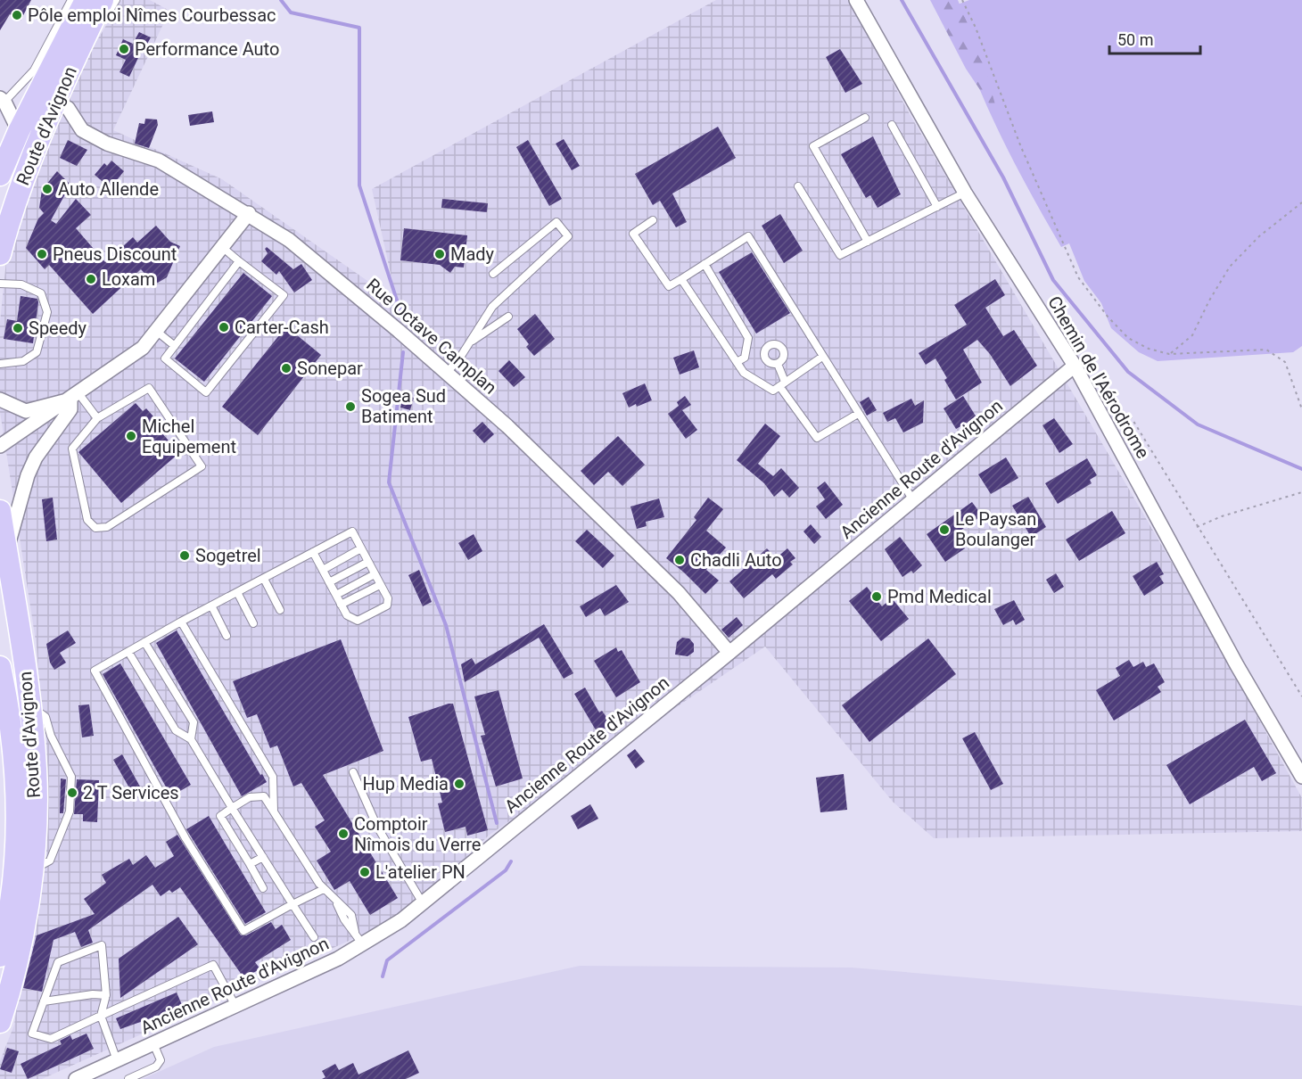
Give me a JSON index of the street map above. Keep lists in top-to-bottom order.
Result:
{
  "streets": {
    "main road": ["Route d'Avignon"],
    "street": ["Rue Octave Camplan", "Chemin de l'Aérodrome", "Ancienne Route d'Avignon"]
  },
  "crossings": [
    ["Route d'Avignon", "Rue Octave Camplan"],
    ["Rue Octave Camplan", "Ancienne Route d'Avignon"],
    ["Chemin de l'Aérodrome", "Ancienne Route d'Avignon"]
  ],
  "places": [
    "Pôle emploi Nîmes Courbessac",
    "Performance Auto",
    "Auto Allende",
    "Pneus Discount",
    "Mady",
    "Loxam",
    "Carter-Cash",
    "Speedy",
    "Sonepar",
    "Sogea Sud Batiment",
    "Michel Equipement",
    "Le Paysan Boulanger",
    "Sogetrel",
    "Chadli Auto",
    "Pmd Medical",
    "Hup Media",
    "2 T Services",
    "Comptoir Nîmois du Verre",
    "L'atelier PN"
  ],
  "scale_bar": "50 m"
}
